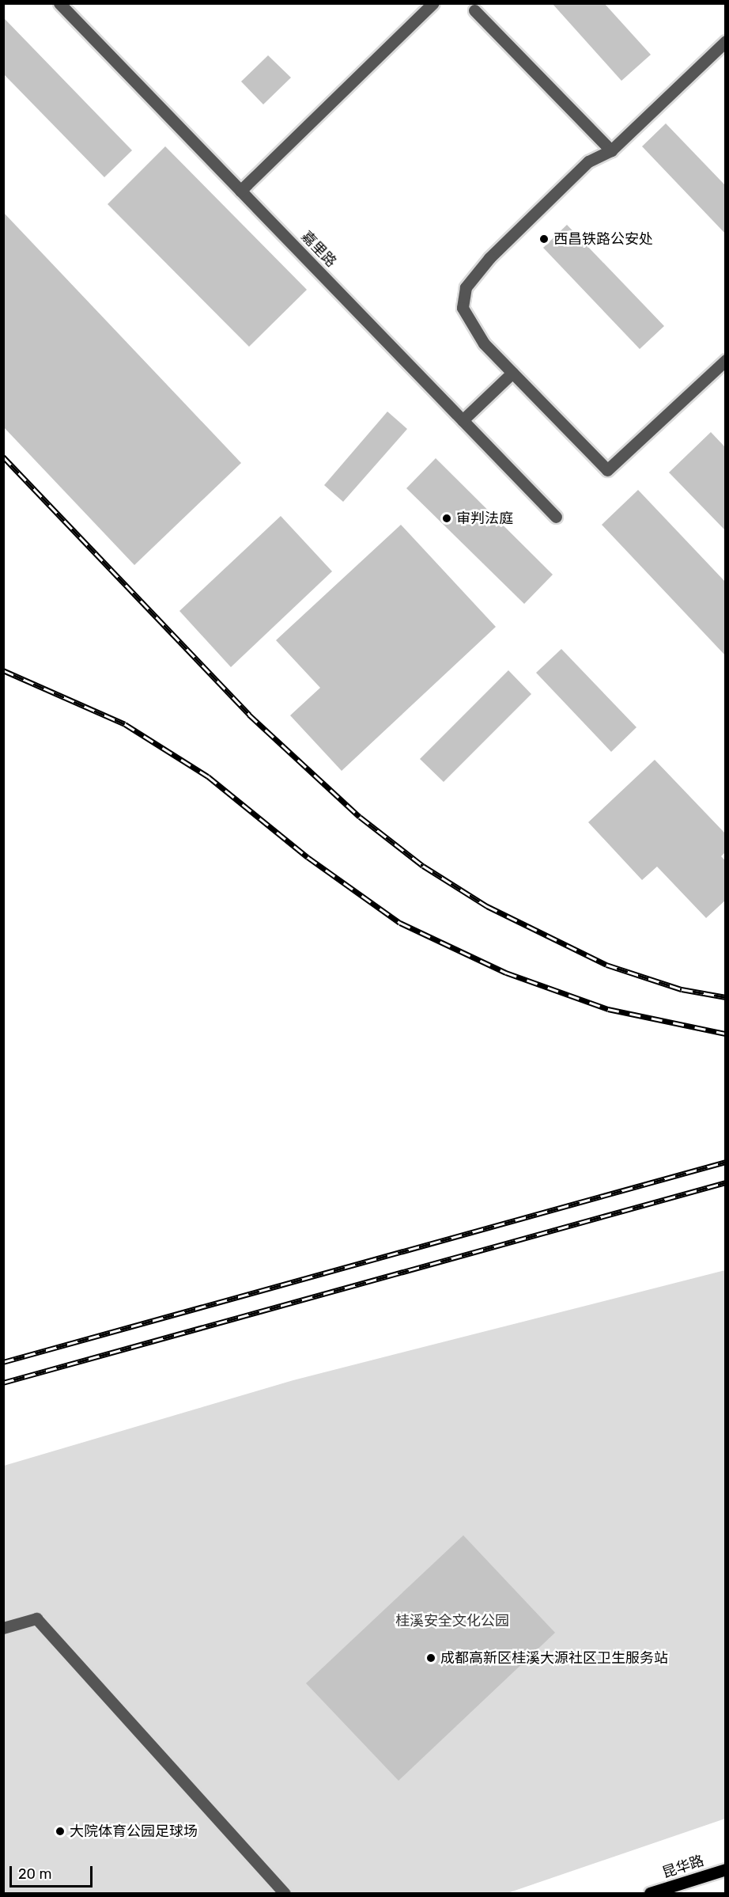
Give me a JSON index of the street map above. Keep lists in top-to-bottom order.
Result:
{
  "streets": {
    "main road": ["昆华路"],
    "street": ["嘉里路"]
  },
  "parks": ["桂溪安全文化公园"],
  "places": [
    "西昌铁路公安处",
    "审判法庭",
    "成都高新区桂溪大源社区卫生服务站",
    "大院体育公园足球场"
  ],
  "scale_bar": "20 m"
}
